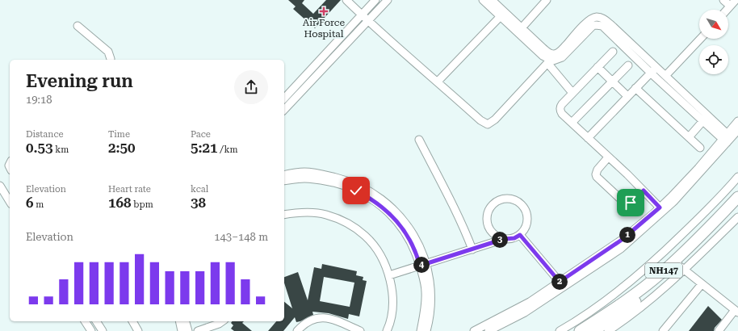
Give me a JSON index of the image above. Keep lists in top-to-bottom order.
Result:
{
  "streets": {
    "highway": ["NH147"]
  },
  "places": {
    "health": ["Air Force Hospital"]
  },
  "north": "bottom right",
  "page": {
    "heading": ["Evening run", "19:18"],
    "stats": [
      ["Distance", "0.53 km"],
      ["Time", "2:50"],
      ["Pace", "5:21 /km"],
      ["Elevation", "6 m"],
      ["Heart rate", "168 bpm"],
      ["kcal", "38"]
    ],
    "chart": ["Elevation", "143–148 m"],
    "pins": [
      "1",
      "3",
      "4",
      "2"
    ]
  }
}
